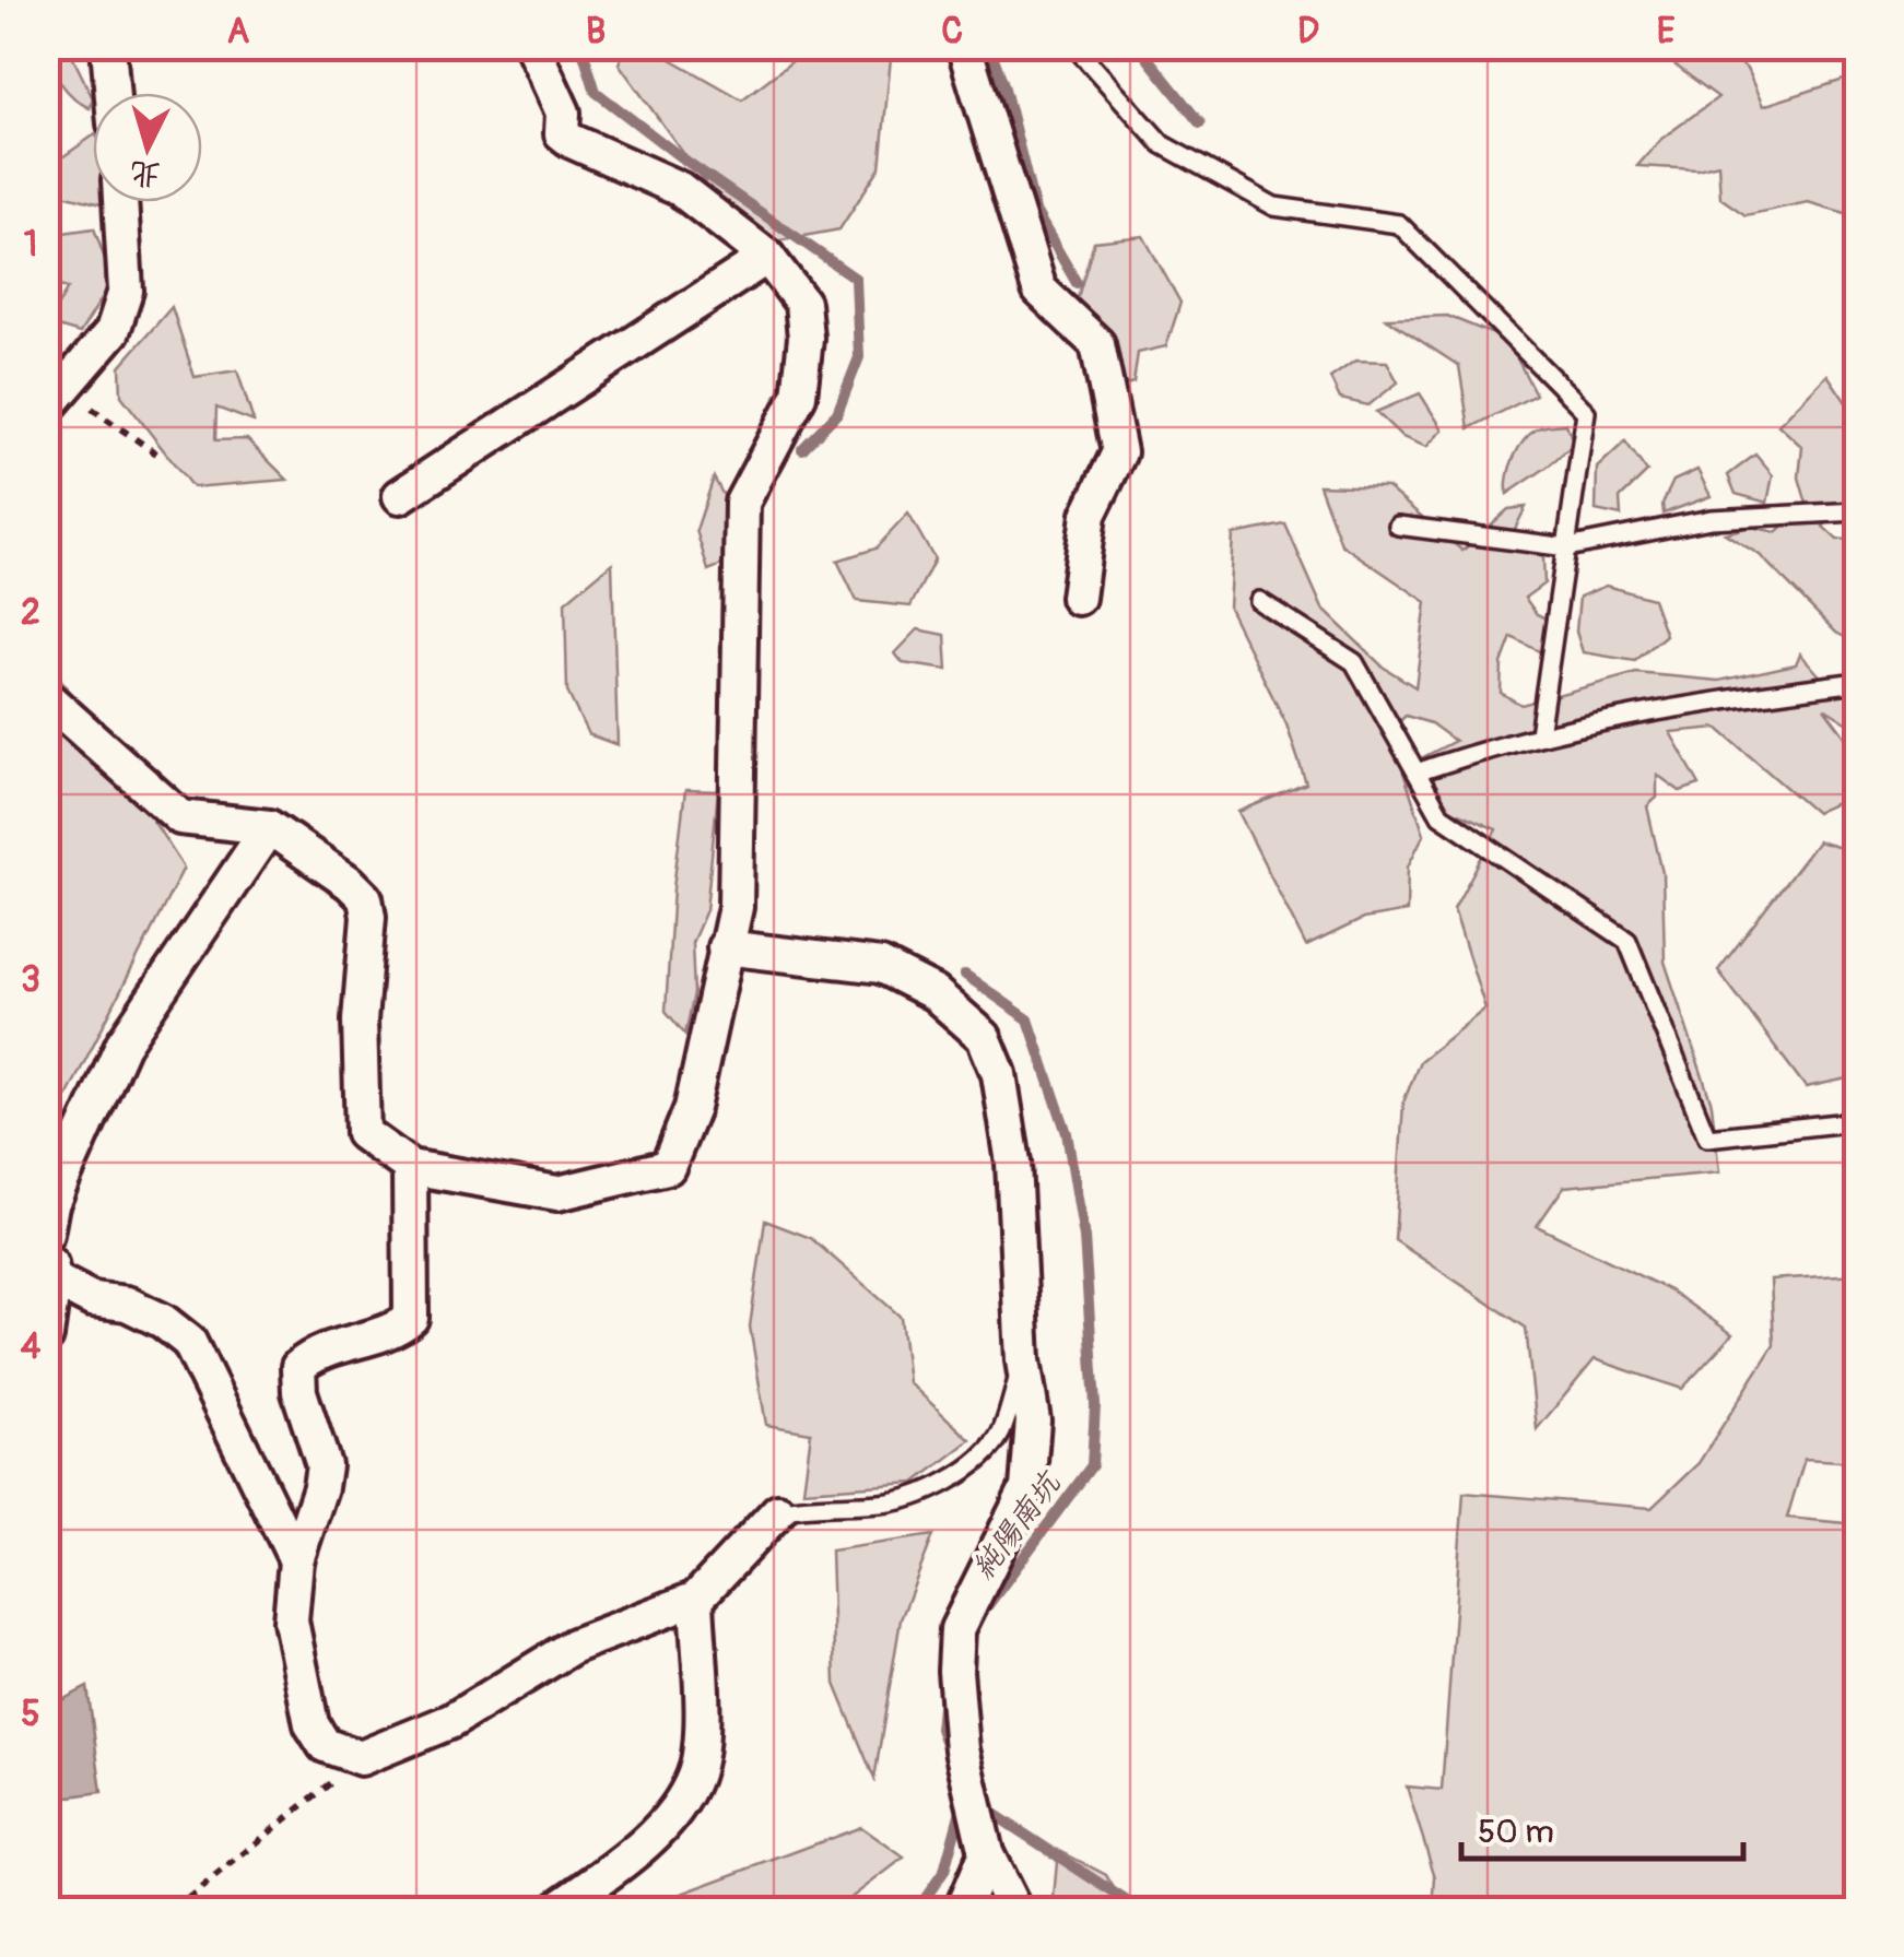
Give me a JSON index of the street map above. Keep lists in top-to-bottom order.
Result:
{
  "water": ["純陽南坑"],
  "scale_bar": "50 m",
  "north": "bottom",
  "grid": {
    "columns": [
      "A",
      "B",
      "C",
      "D",
      "E"
    ],
    "rows": [
      "1",
      "2",
      "3",
      "4",
      "5"
    ]
  }
}
